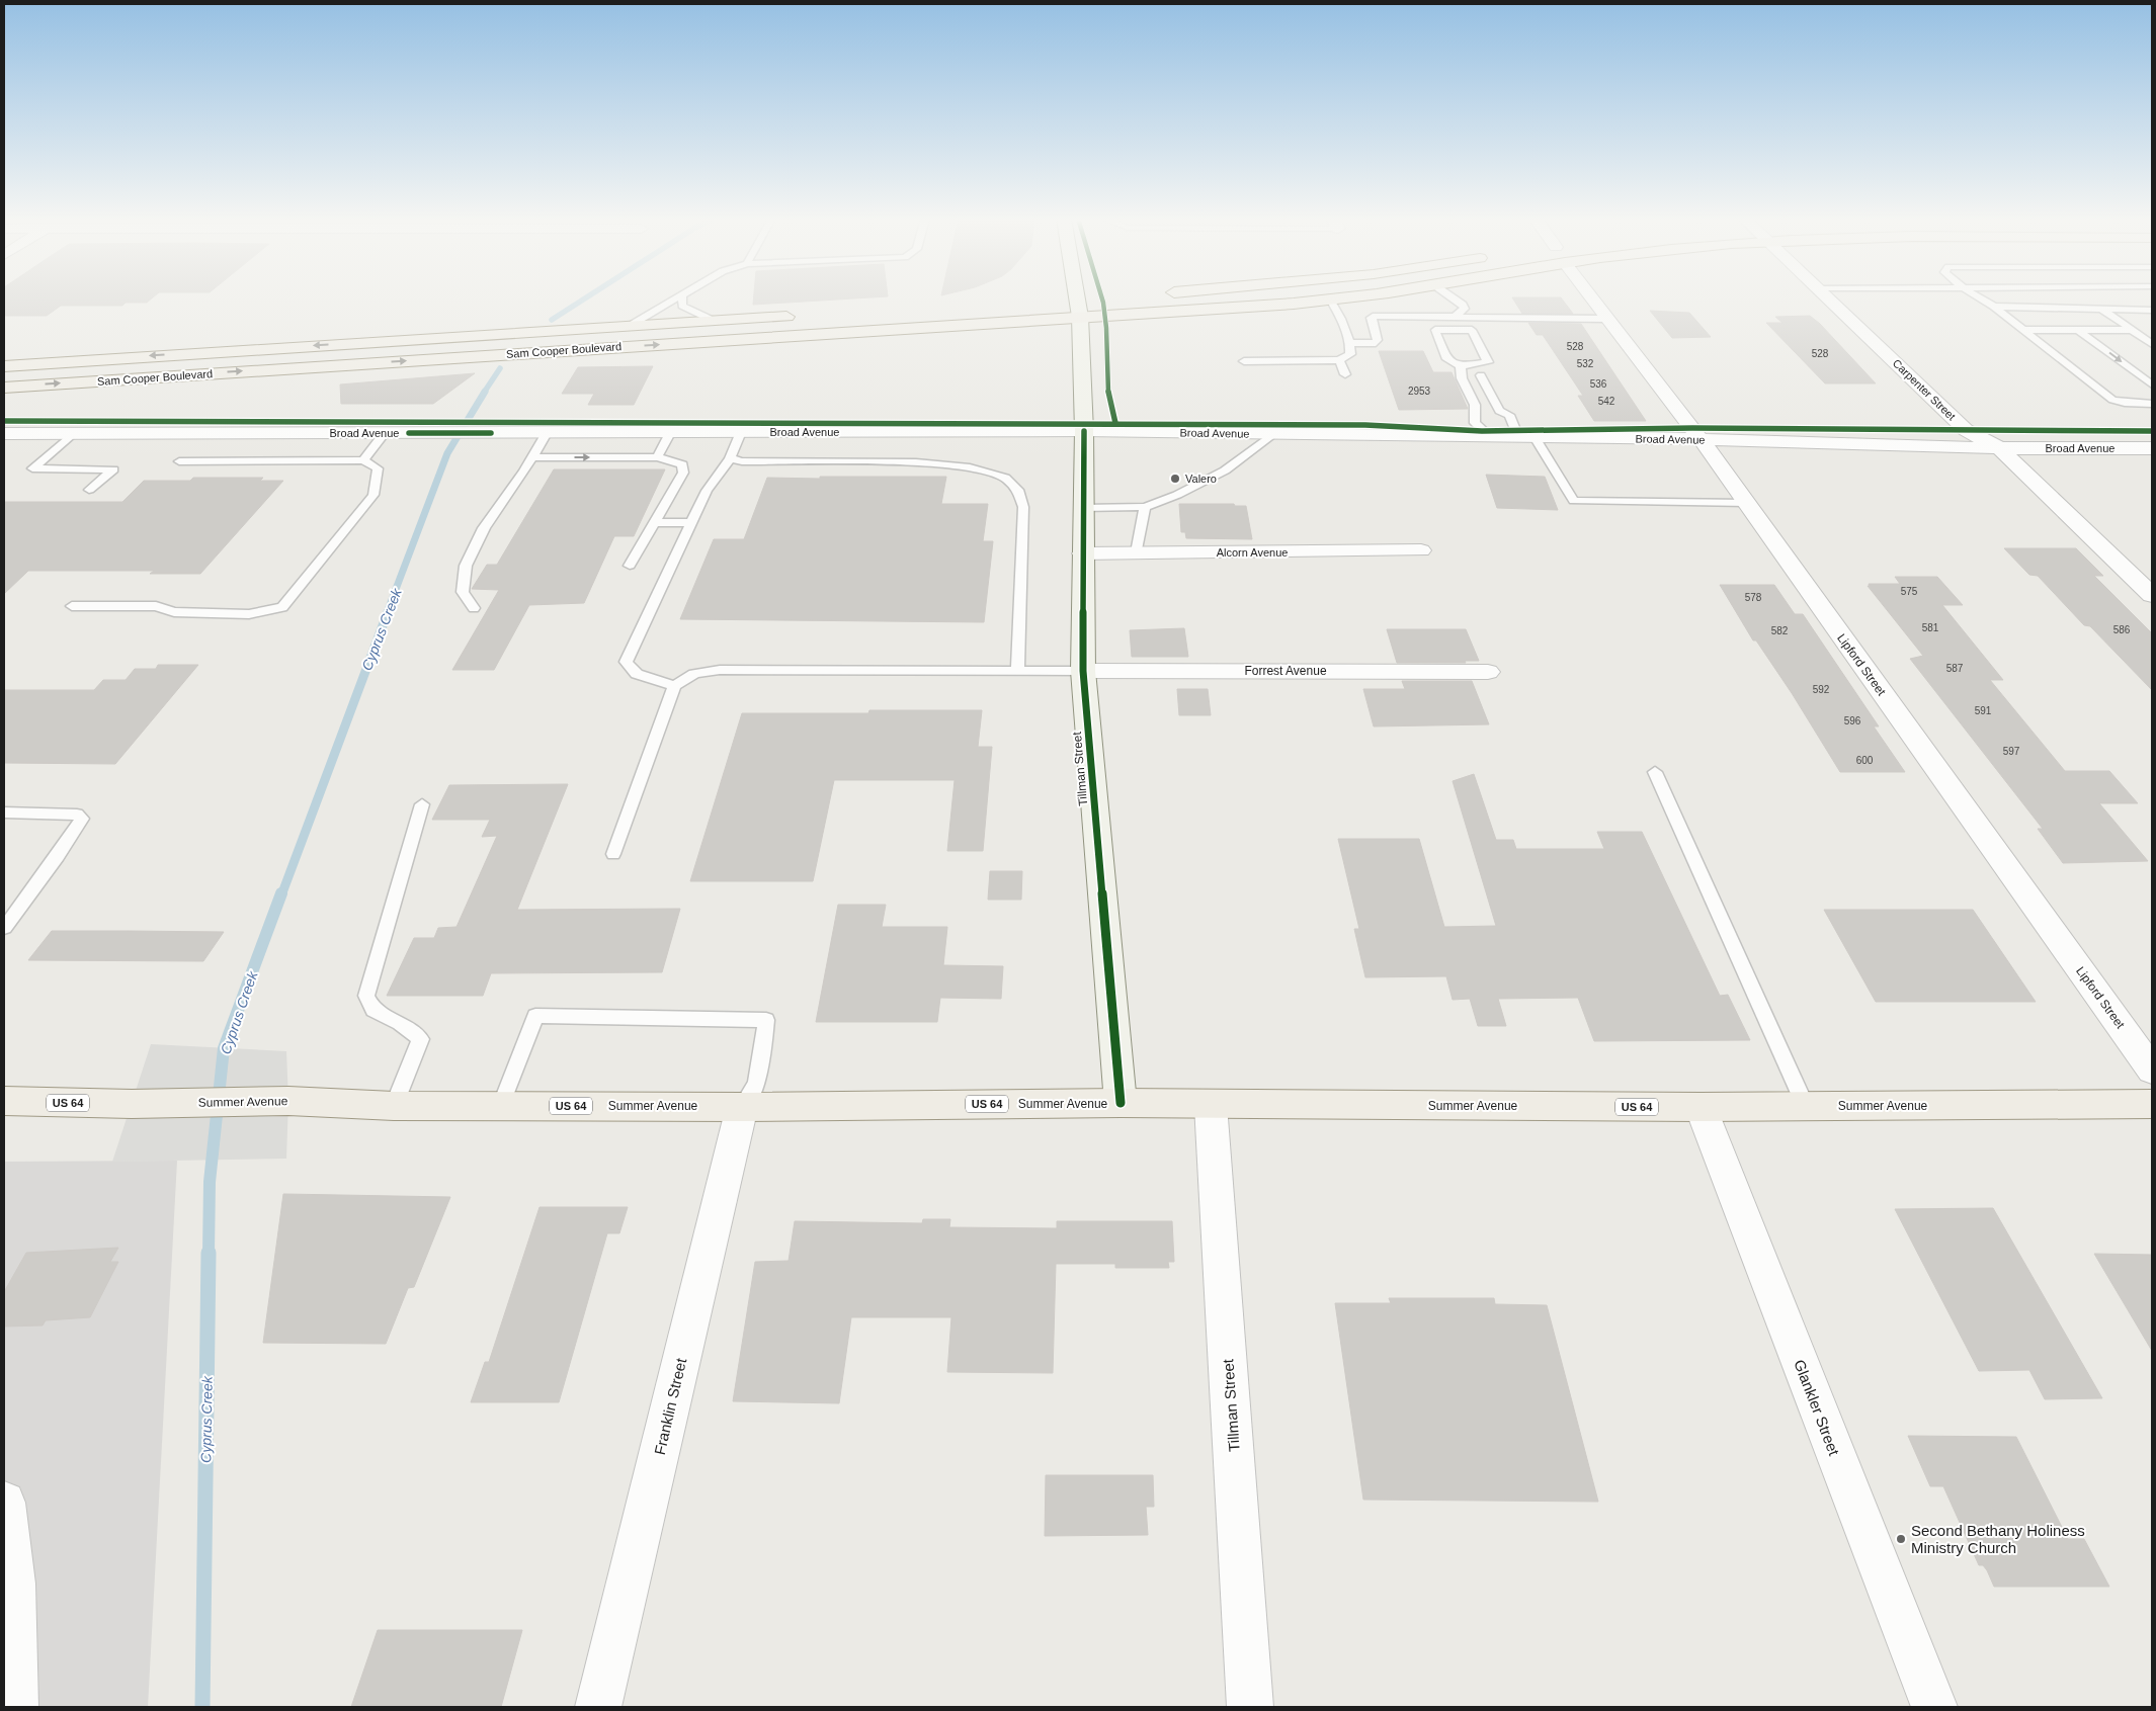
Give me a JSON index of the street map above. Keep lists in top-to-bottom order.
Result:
{
  "streets": {
    "main road": [
      "Sam Cooper Boulevard",
      "Tillman Street",
      "Summer Avenue",
      "US 64"
    ],
    "street": [
      "Carpenter Street",
      "Broad Avenue",
      "Alcorn Avenue",
      "Lipford Street",
      "Forrest Avenue",
      "Franklin Street",
      "Glankler Street"
    ]
  },
  "crossings": [
    ["Sam Cooper Boulevard", "Tillman Street"],
    ["Carpenter Street", "Broad Avenue"],
    ["Broad Avenue", "Lipford Street"],
    ["Broad Avenue", "Tillman Street"],
    ["Alcorn Avenue", "Tillman Street"],
    ["Forrest Avenue", "Tillman Street"],
    ["Tillman Street", "Summer Avenue"],
    ["Summer Avenue", "Franklin Street"],
    ["Summer Avenue", "Glankler Street"]
  ],
  "water": ["Cyprus Creek"],
  "places": ["Valero", "Second Bethany Holiness Ministry Church"],
  "house_numbers": [
    "528",
    "528",
    "532",
    "536",
    "2953",
    "542",
    "575",
    "578",
    "581",
    "586",
    "582",
    "587",
    "592",
    "591",
    "596",
    "597",
    "600"
  ]
}
